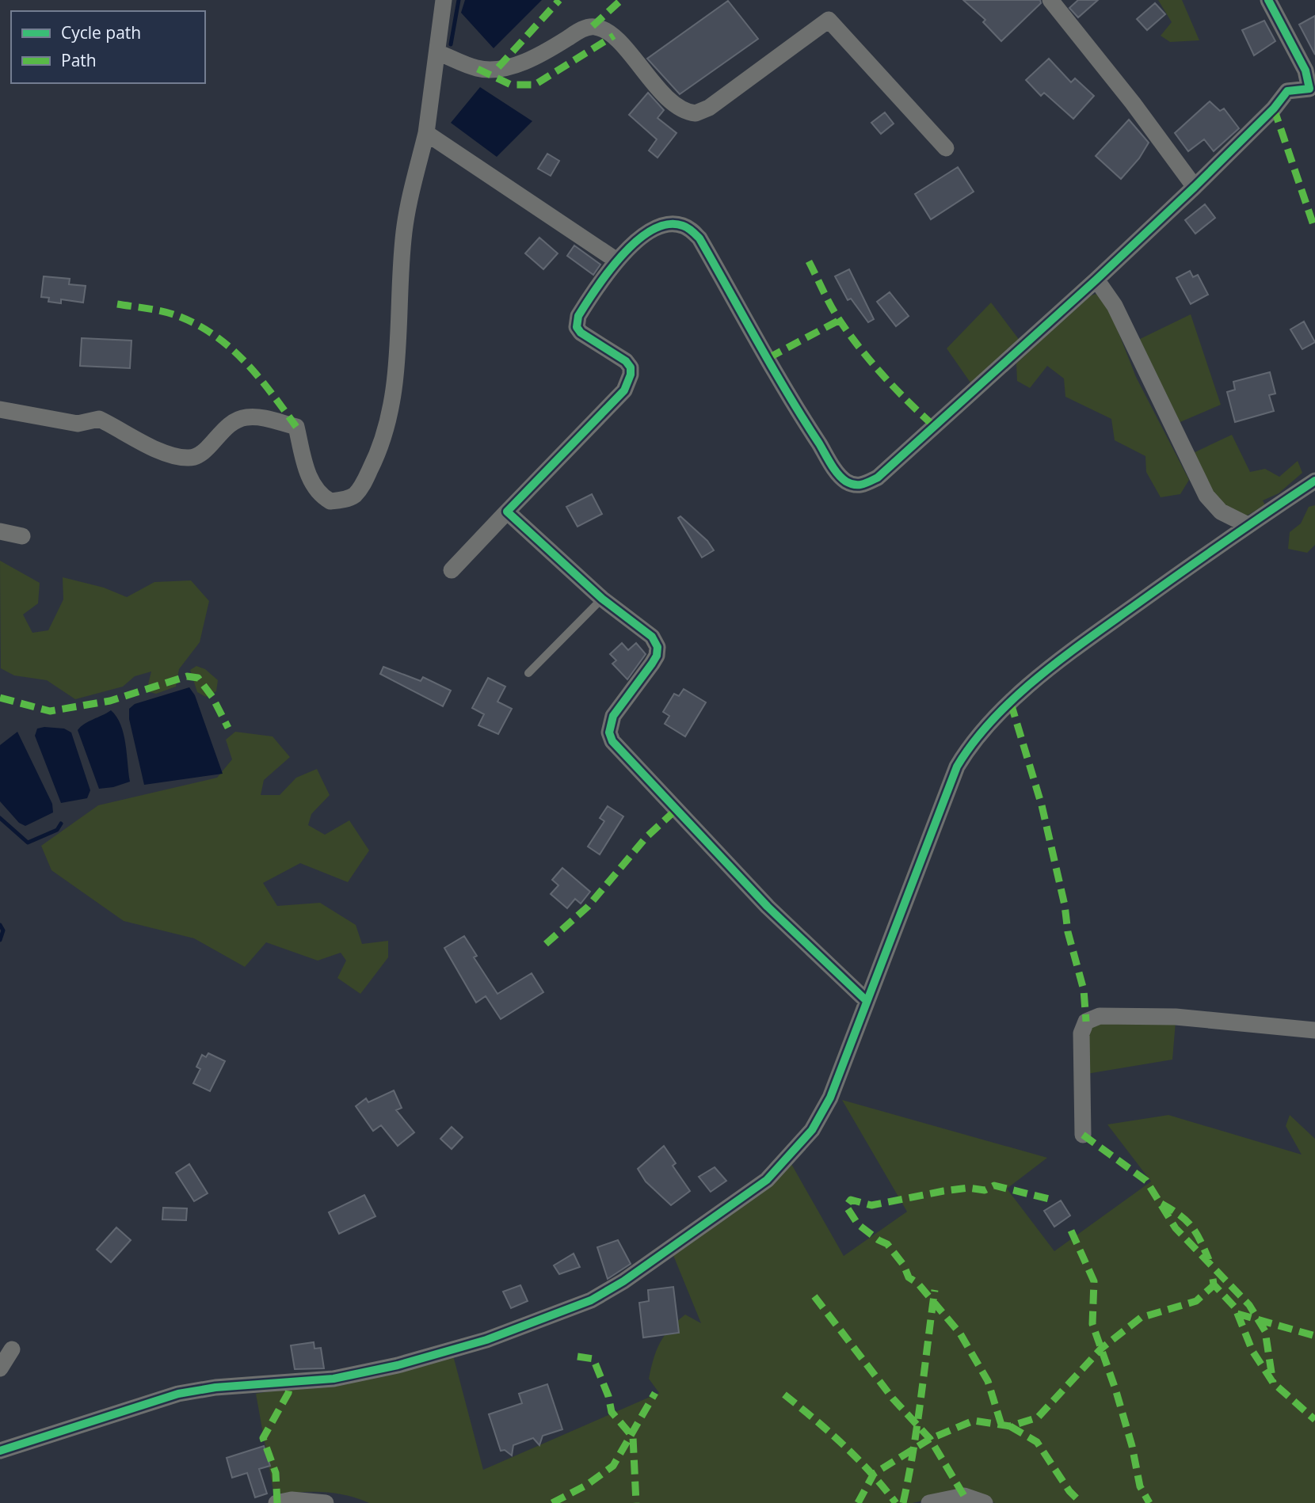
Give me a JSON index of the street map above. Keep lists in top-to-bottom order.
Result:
{
  "legend": ["Cycle path", "Path"]
}
